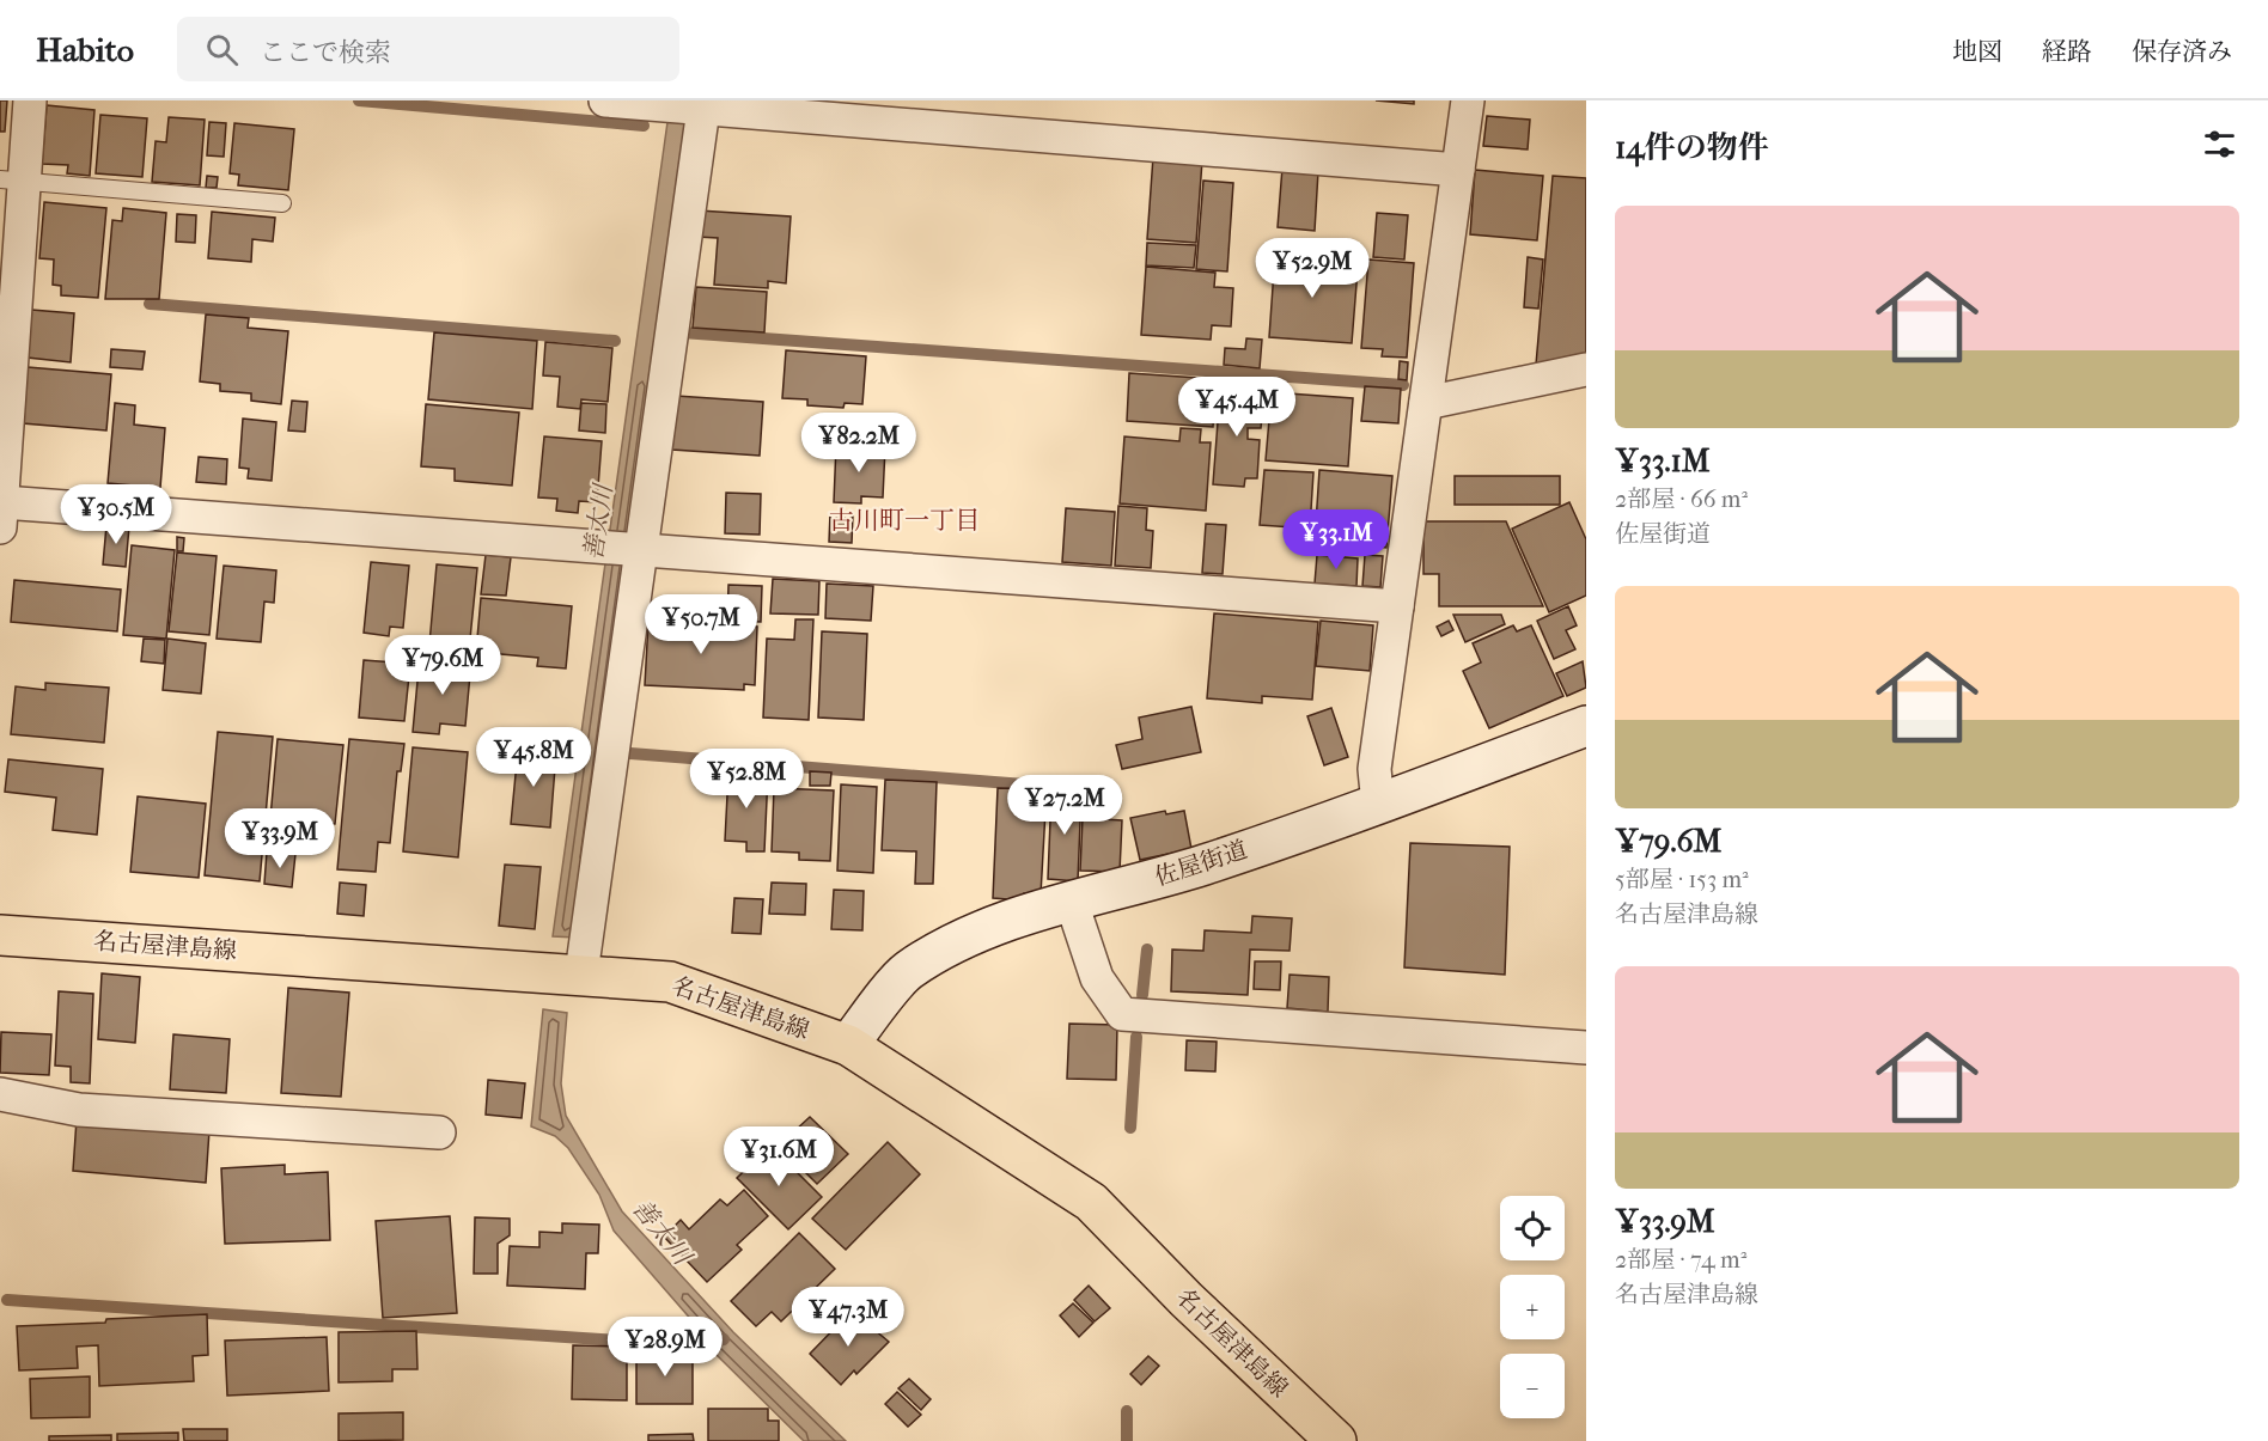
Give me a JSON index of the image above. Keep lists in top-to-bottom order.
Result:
{
  "streets": {
    "main road": ["名古屋津島線"],
    "street": ["佐屋街道"]
  },
  "crossings": [
    ["佐屋街道", "名古屋津島線"]
  ],
  "districts": ["古川町一丁目"],
  "water": ["善太川"],
  "page": {
    "header": "Habito",
    "search": "ここで検索",
    "nav": ["地図", "経路", "保存済み"],
    "heading": "14件の物件",
    "list": [
      {
        "name": "¥33.1M",
        "note": "2部屋 · 66 m² · 佐屋街道"
      },
      {
        "name": "¥79.6M",
        "note": "5部屋 · 153 m² · 名古屋津島線"
      },
      {
        "name": "¥33.9M",
        "note": "2部屋 · 74 m² · 名古屋津島線"
      }
    ],
    "price": [
      "¥52.9M",
      "¥45.4M",
      "¥82.2M",
      "¥30.5M",
      "¥33.1M",
      "¥50.7M",
      "¥79.6M",
      "¥45.8M",
      "¥52.8M",
      "¥27.2M",
      "¥33.9M",
      "¥31.6M",
      "¥47.3M",
      "¥28.9M"
    ],
    "map_buttons": ["+", "−"]
  }
}
